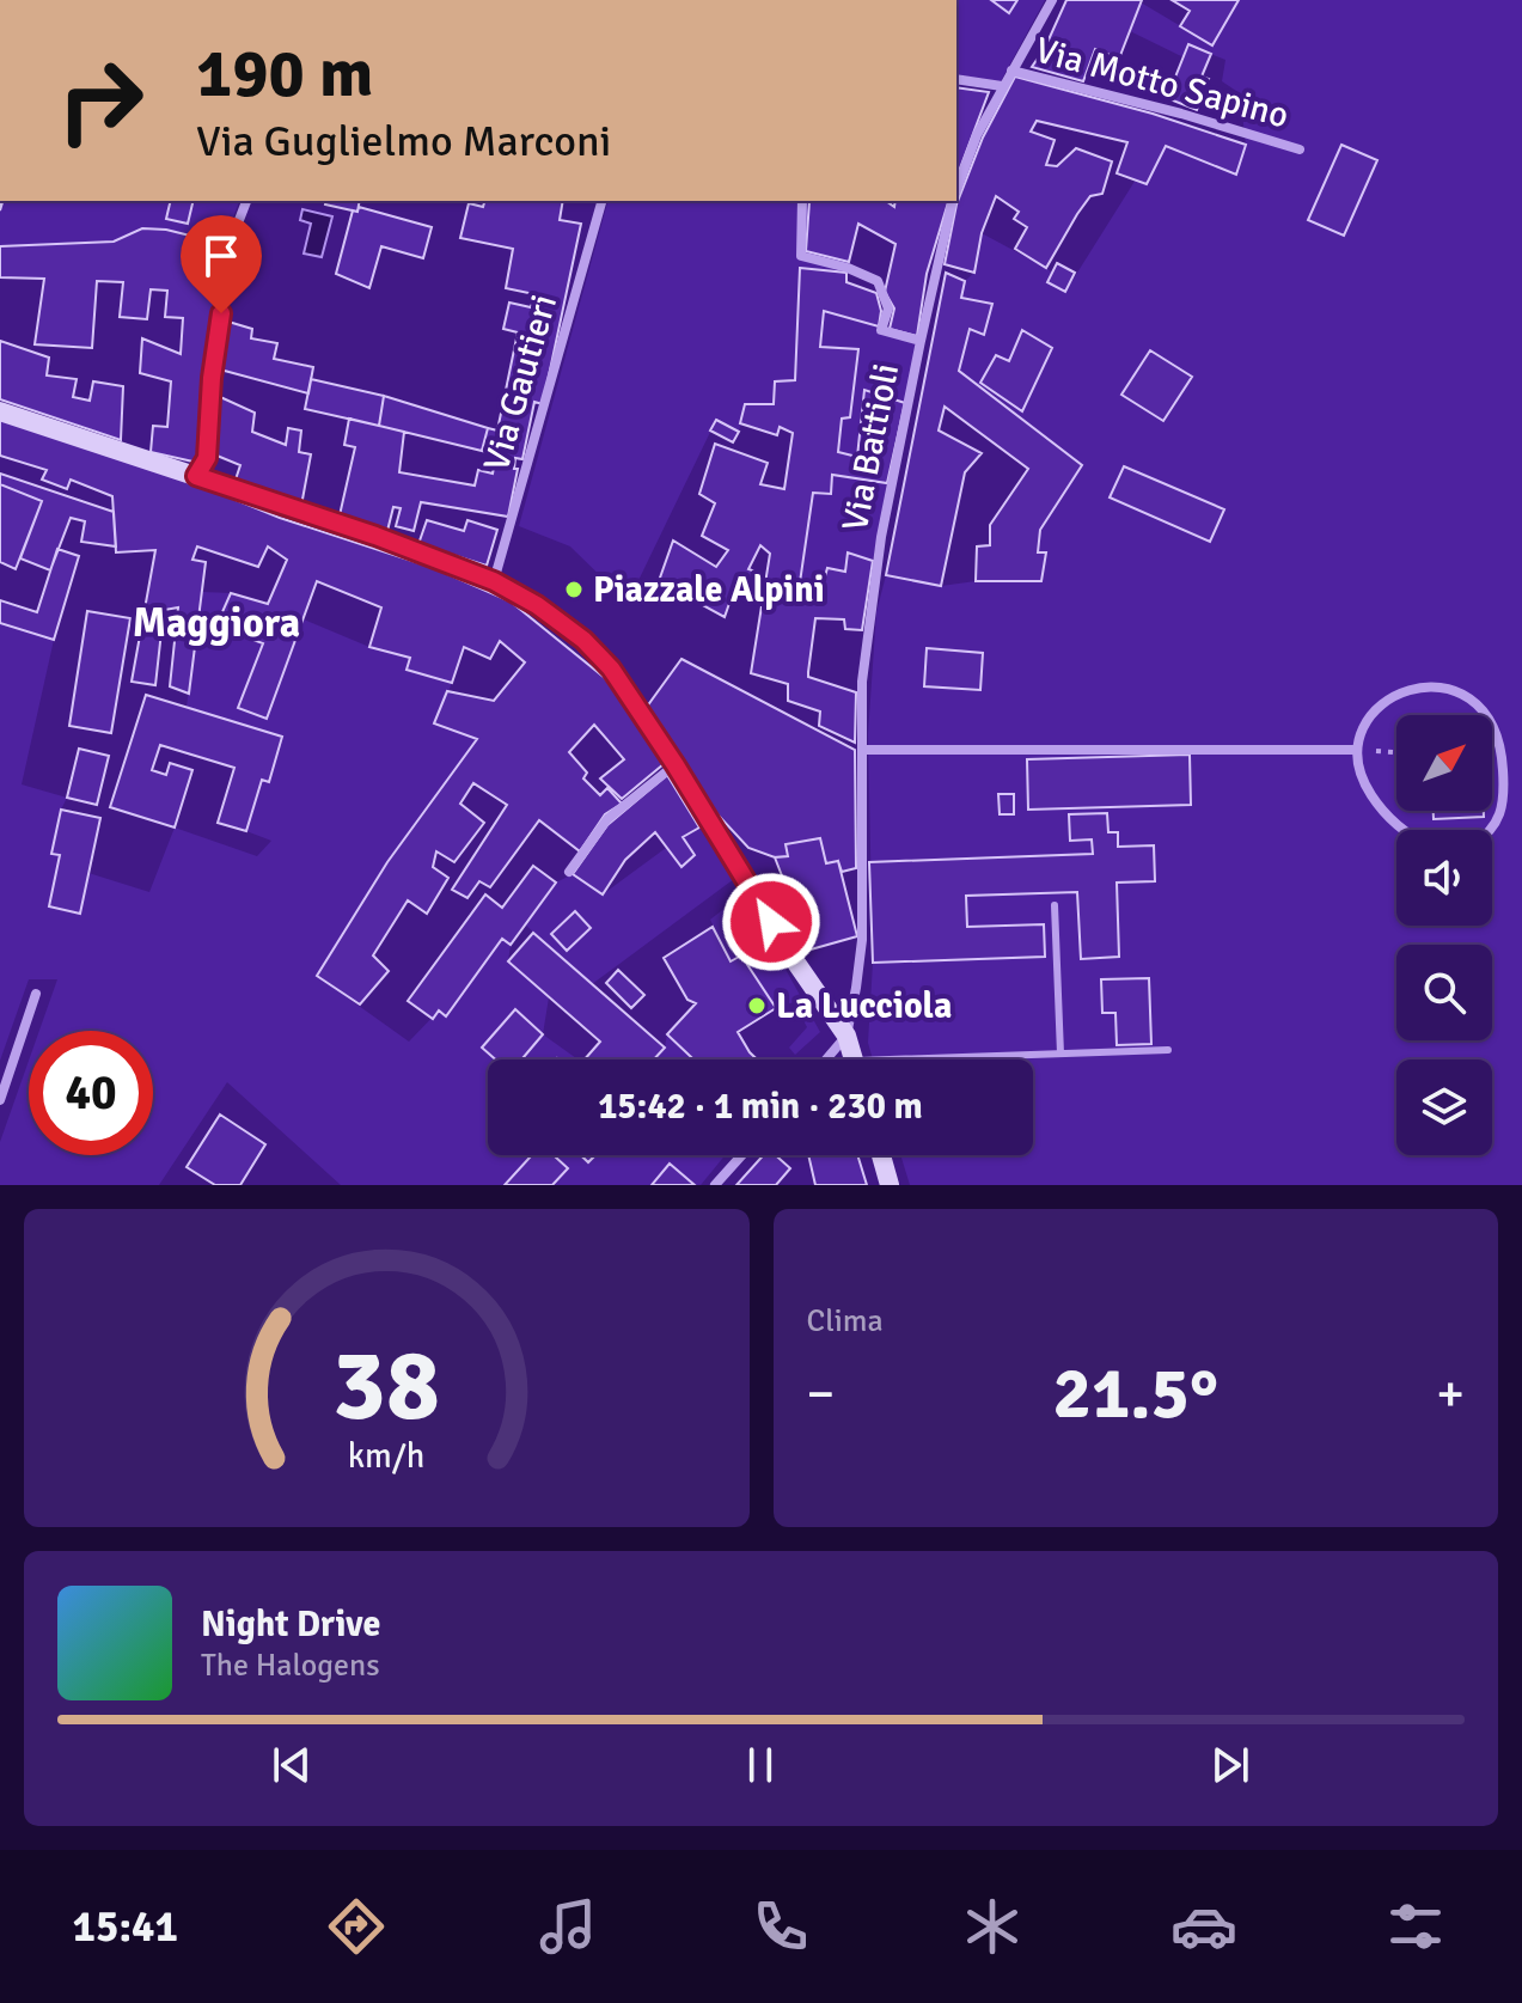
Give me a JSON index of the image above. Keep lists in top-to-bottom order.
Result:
{
  "streets": {
    "street": ["Via Motto Sapino", "Via Gautieri", "Via Battioli"]
  },
  "crossings": [
    ["Via Motto Sapino", "Via Battioli"]
  ],
  "districts": ["Maggiora"],
  "places": ["Piazzale Alpini", "La Lucciola"],
  "north": "top right",
  "page": {
    "turn": ["190 m", "Via Guglielmo Marconi"],
    "limit": "40",
    "trip": "15:42 · 1 min · 230 m",
    "tile": "Clima",
    "heat": ["−", "21.5°", "+"],
    "song": ["Night Drive", "The Halogens"],
    "tabs": "15:41",
    "gauge": ["38", "km/h"]
  }
}
